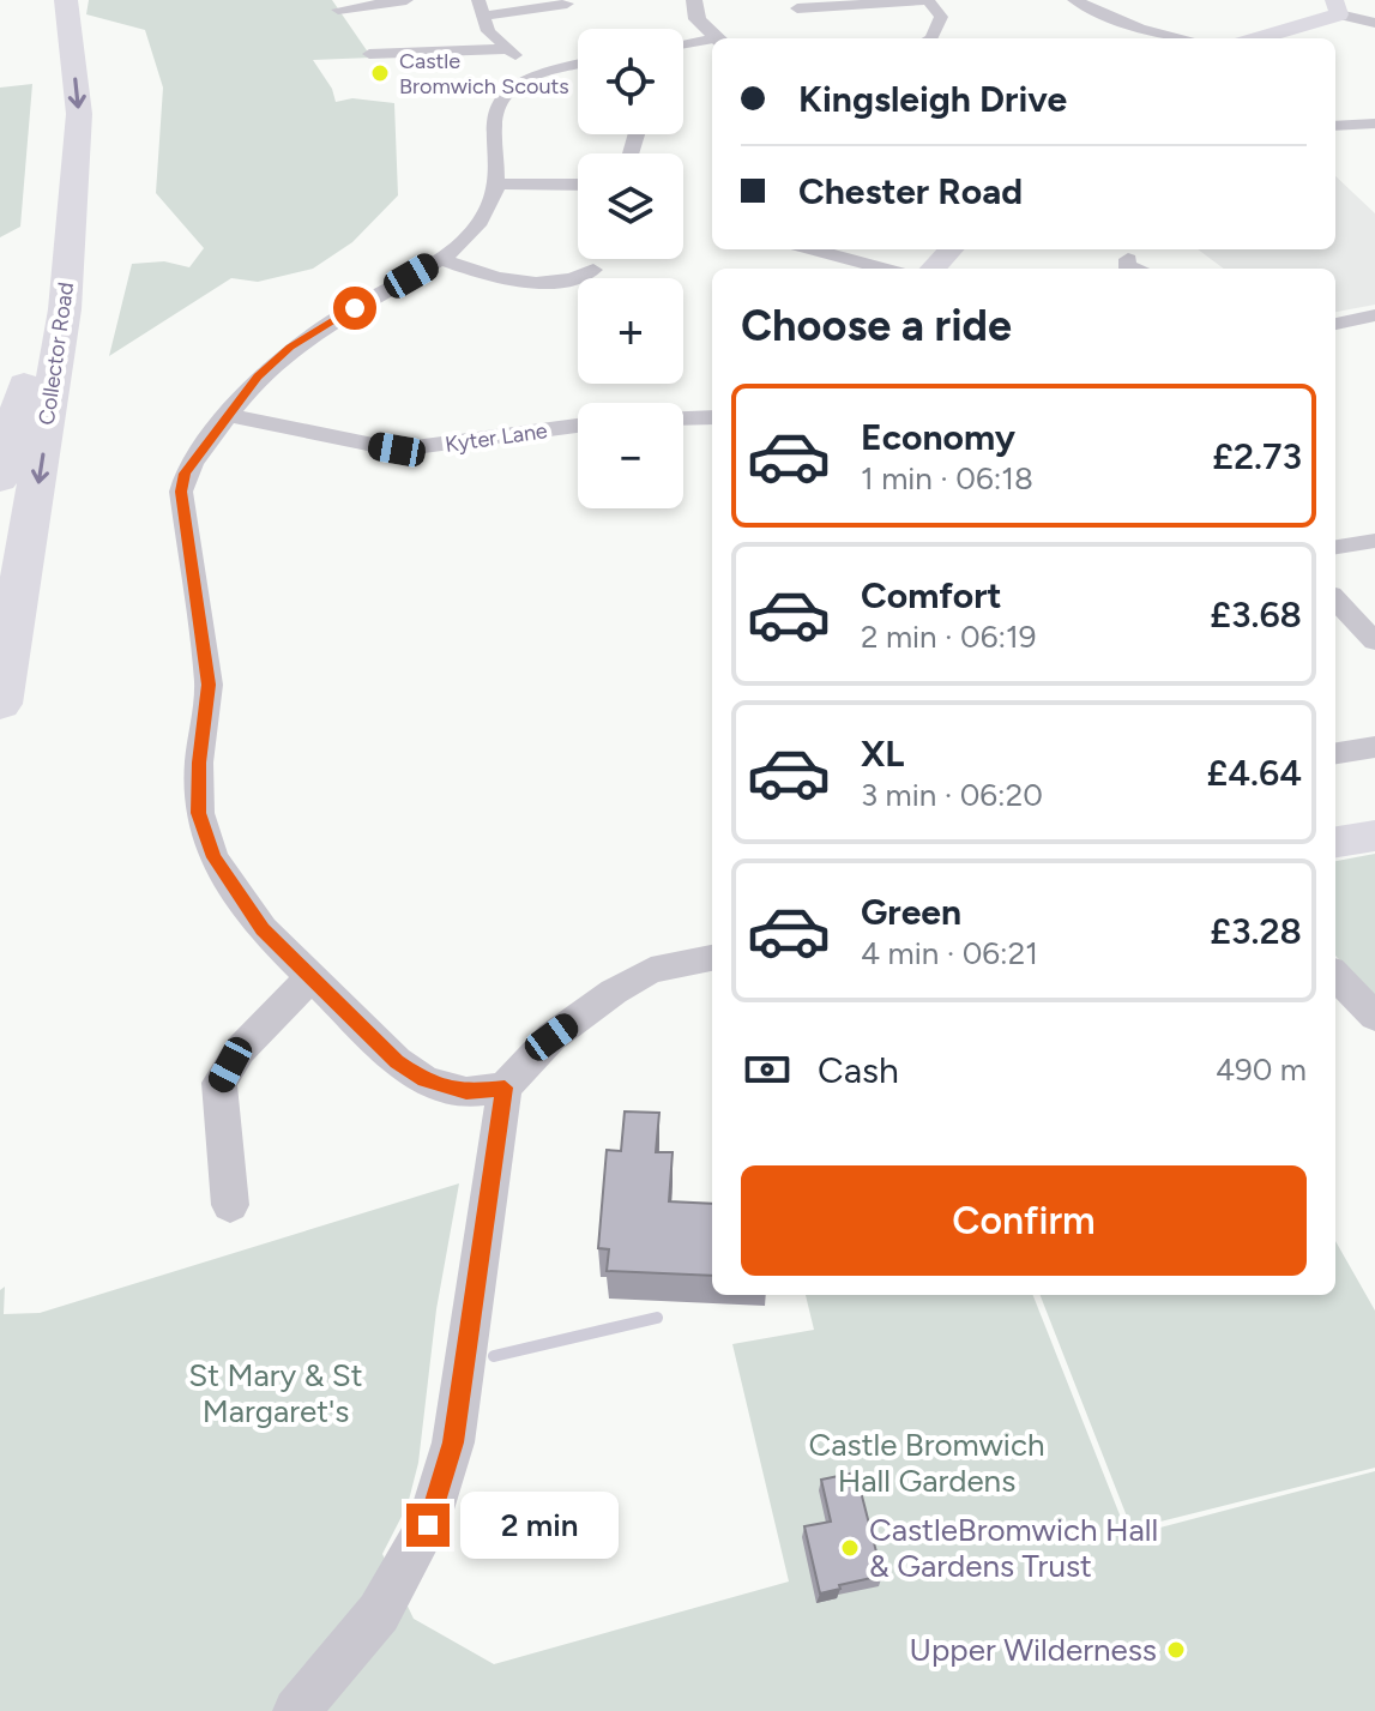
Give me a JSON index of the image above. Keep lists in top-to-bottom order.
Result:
{
  "streets": {
    "highway": ["Collector Road"],
    "street": ["Kyter Lane"]
  },
  "parks": ["St Mary & St Margaret's", "Castle Bromwich Hall Gardens"],
  "places": ["Castle Bromwich Scouts", "CastleBromwich Hall & Gardens Trust", "Upper Wilderness"],
  "page": {
    "map_buttons": ["+", "−"],
    "banner": ["Kingsleigh Drive", "Chester Road"],
    "heading": "Choose a ride",
    "list": [
      {
        "name": "Economy",
        "note": "1 min · 06:18",
        "value": "£2.73"
      },
      {
        "name": "Comfort",
        "note": "2 min · 06:19",
        "value": "£3.68"
      },
      {
        "name": "XL",
        "note": "3 min · 06:20",
        "value": "£4.64"
      },
      {
        "name": "Green",
        "note": "4 min · 06:21",
        "value": "£3.28"
      }
    ],
    "pay": ["Cash", "490 m"],
    "buttons": "Confirm",
    "bubble": "2 min"
  }
}
